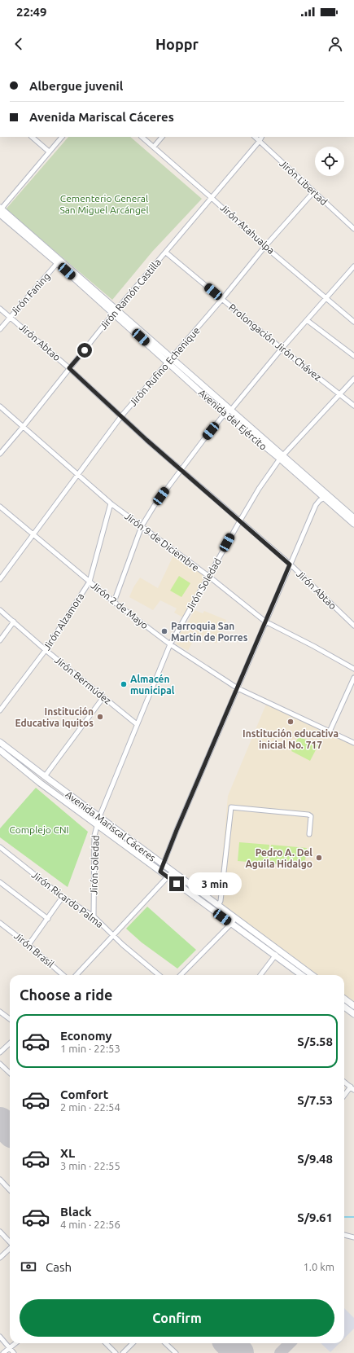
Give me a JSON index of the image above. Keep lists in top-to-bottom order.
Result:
{
  "streets": {
    "main road": ["Avenida del Ejército", "Avenida Mariscal Cáceres"],
    "street": [
      "Jirón Libertad",
      "Jirón Atahualpa",
      "Jirón Faning",
      "Jirón Ramón Castilla",
      "Jirón Abtao",
      "Prolongación Jirón Chávez",
      "Jirón Rufino Echenique",
      "Jirón 9 de Diciembre",
      "Jirón Soledad",
      "Jirón 2 de Mayo",
      "Jirón Alzamora",
      "Jirón Bermúdez",
      "Jirón Ricardo Palma",
      "Jirón Brasil"
    ]
  },
  "crossings": [
    ["Jirón Libertad", "Jirón Ramón Castilla"],
    ["Jirón Libertad", "Jirón Rufino Echenique"],
    ["Jirón Atahualpa", "Jirón Ramón Castilla"],
    ["Jirón Atahualpa", "Jirón Rufino Echenique"],
    ["Jirón Faning", "Jirón Abtao"],
    ["Jirón Faning", "Avenida del Ejército"],
    ["Jirón Ramón Castilla", "Jirón Abtao"],
    ["Jirón Ramón Castilla", "Prolongación Jirón Chávez"],
    ["Jirón Ramón Castilla", "Avenida del Ejército"],
    ["Jirón Ramón Castilla", "Jirón 9 de Diciembre"],
    ["Jirón Abtao", "Jirón Rufino Echenique"],
    ["Jirón Abtao", "Jirón Soledad"],
    ["Prolongación Jirón Chávez", "Jirón Rufino Echenique"],
    ["Prolongación Jirón Chávez", "Jirón Soledad"],
    ["Jirón Rufino Echenique", "Avenida del Ejército"],
    ["Jirón Rufino Echenique", "Jirón 9 de Diciembre"],
    ["Jirón Rufino Echenique", "Jirón 2 de Mayo"],
    ["Avenida del Ejército", "Jirón Soledad"],
    ["Jirón 9 de Diciembre", "Jirón Soledad"],
    ["Jirón 9 de Diciembre", "Jirón Alzamora"],
    ["Jirón Soledad", "Jirón 2 de Mayo"],
    ["Jirón Soledad", "Jirón Bermúdez"],
    ["Jirón Soledad", "Avenida Mariscal Cáceres"],
    ["Jirón Soledad", "Jirón Ricardo Palma"],
    ["Jirón 2 de Mayo", "Jirón Alzamora"],
    ["Jirón Alzamora", "Jirón Bermúdez"]
  ],
  "parks": ["Cementerio General San Miguel Arcángel", "Complejo CNI"],
  "places": [
    "Parroquia San Martín de Porres",
    "Almacén municipal",
    "Institución Educativa Iquitos",
    "Institución educativa inicial No. 717",
    "Pedro A. Del Aguila Hidalgo"
  ],
  "page": {
    "status": "22:49",
    "header": "Hoppr",
    "banner": ["Albergue juvenil", "Avenida Mariscal Cáceres"],
    "bubble": "3 min",
    "heading": "Choose a ride",
    "list": [
      {
        "name": "Economy",
        "note": "1 min · 22:53",
        "value": "S/5.58"
      },
      {
        "name": "Comfort",
        "note": "2 min · 22:54",
        "value": "S/7.53"
      },
      {
        "name": "XL",
        "note": "3 min · 22:55",
        "value": "S/9.48"
      },
      {
        "name": "Black",
        "note": "4 min · 22:56",
        "value": "S/9.61"
      }
    ],
    "pay": ["Cash", "1.0 km"],
    "buttons": "Confirm"
  }
}
